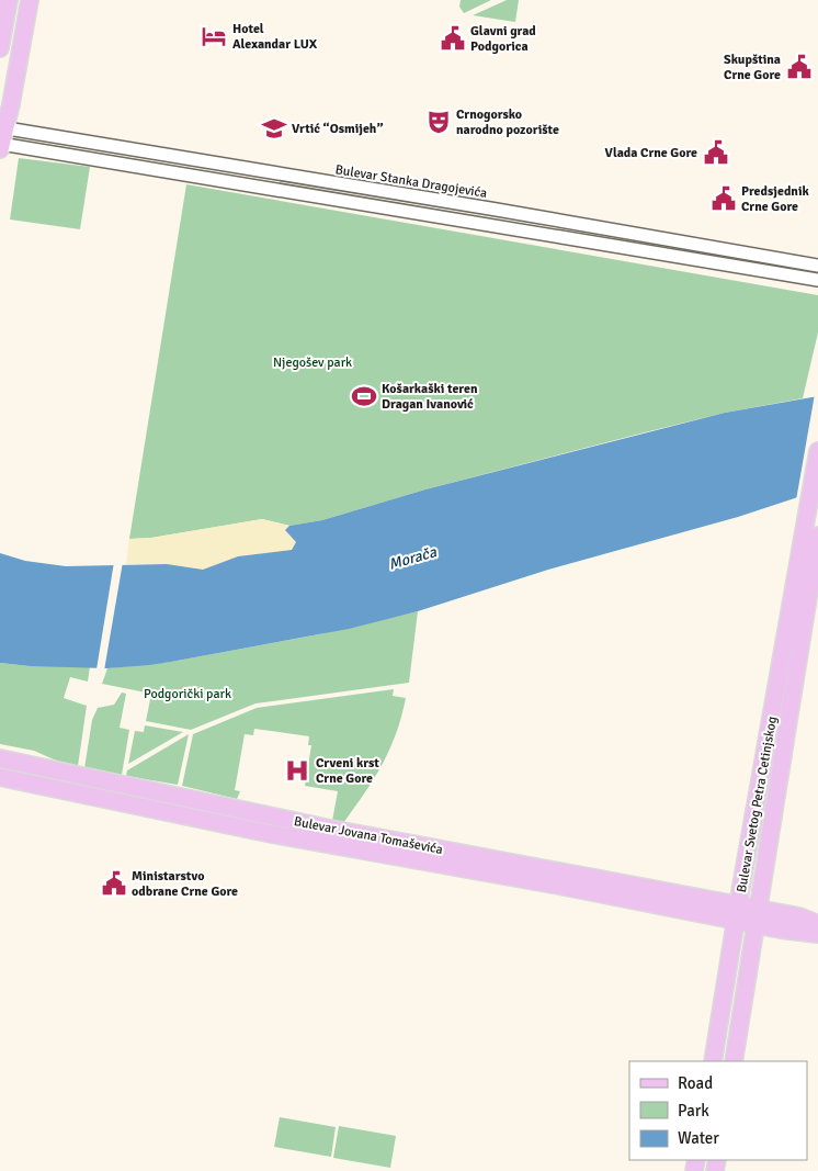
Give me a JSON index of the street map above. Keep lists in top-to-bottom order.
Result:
{
  "streets": {
    "main road": ["Bulevar Svetog Petra Cetinjskog", "Bulevar Jovana Tomaševića"],
    "street": ["Bulevar Stanka Dragojevića"]
  },
  "crossings": [
    ["Bulevar Svetog Petra Cetinjskog", "Bulevar Jovana Tomaševića"]
  ],
  "water": ["Morača"],
  "parks": ["Njegošev park", "Podgorički park"],
  "places": {
    "hotel": ["Hotel Alexandar LUX"],
    "public building": [
      "Glavni grad Podgorica",
      "Skupština Crne Gore",
      "Vlada Crne Gore",
      "Predsjednik Crne Gore",
      "Ministarstvo odbrane Crne Gore"
    ],
    "theatre": ["Crnogorsko narodno pozorište"],
    "school or university": ["Vrtić “Osmijeh”"],
    "sports": ["Košarkaški teren Dragan Ivanović"],
    "hospital": ["Crveni krst Crne Gore"]
  },
  "legend": ["Road", "Park", "Water"]
}
